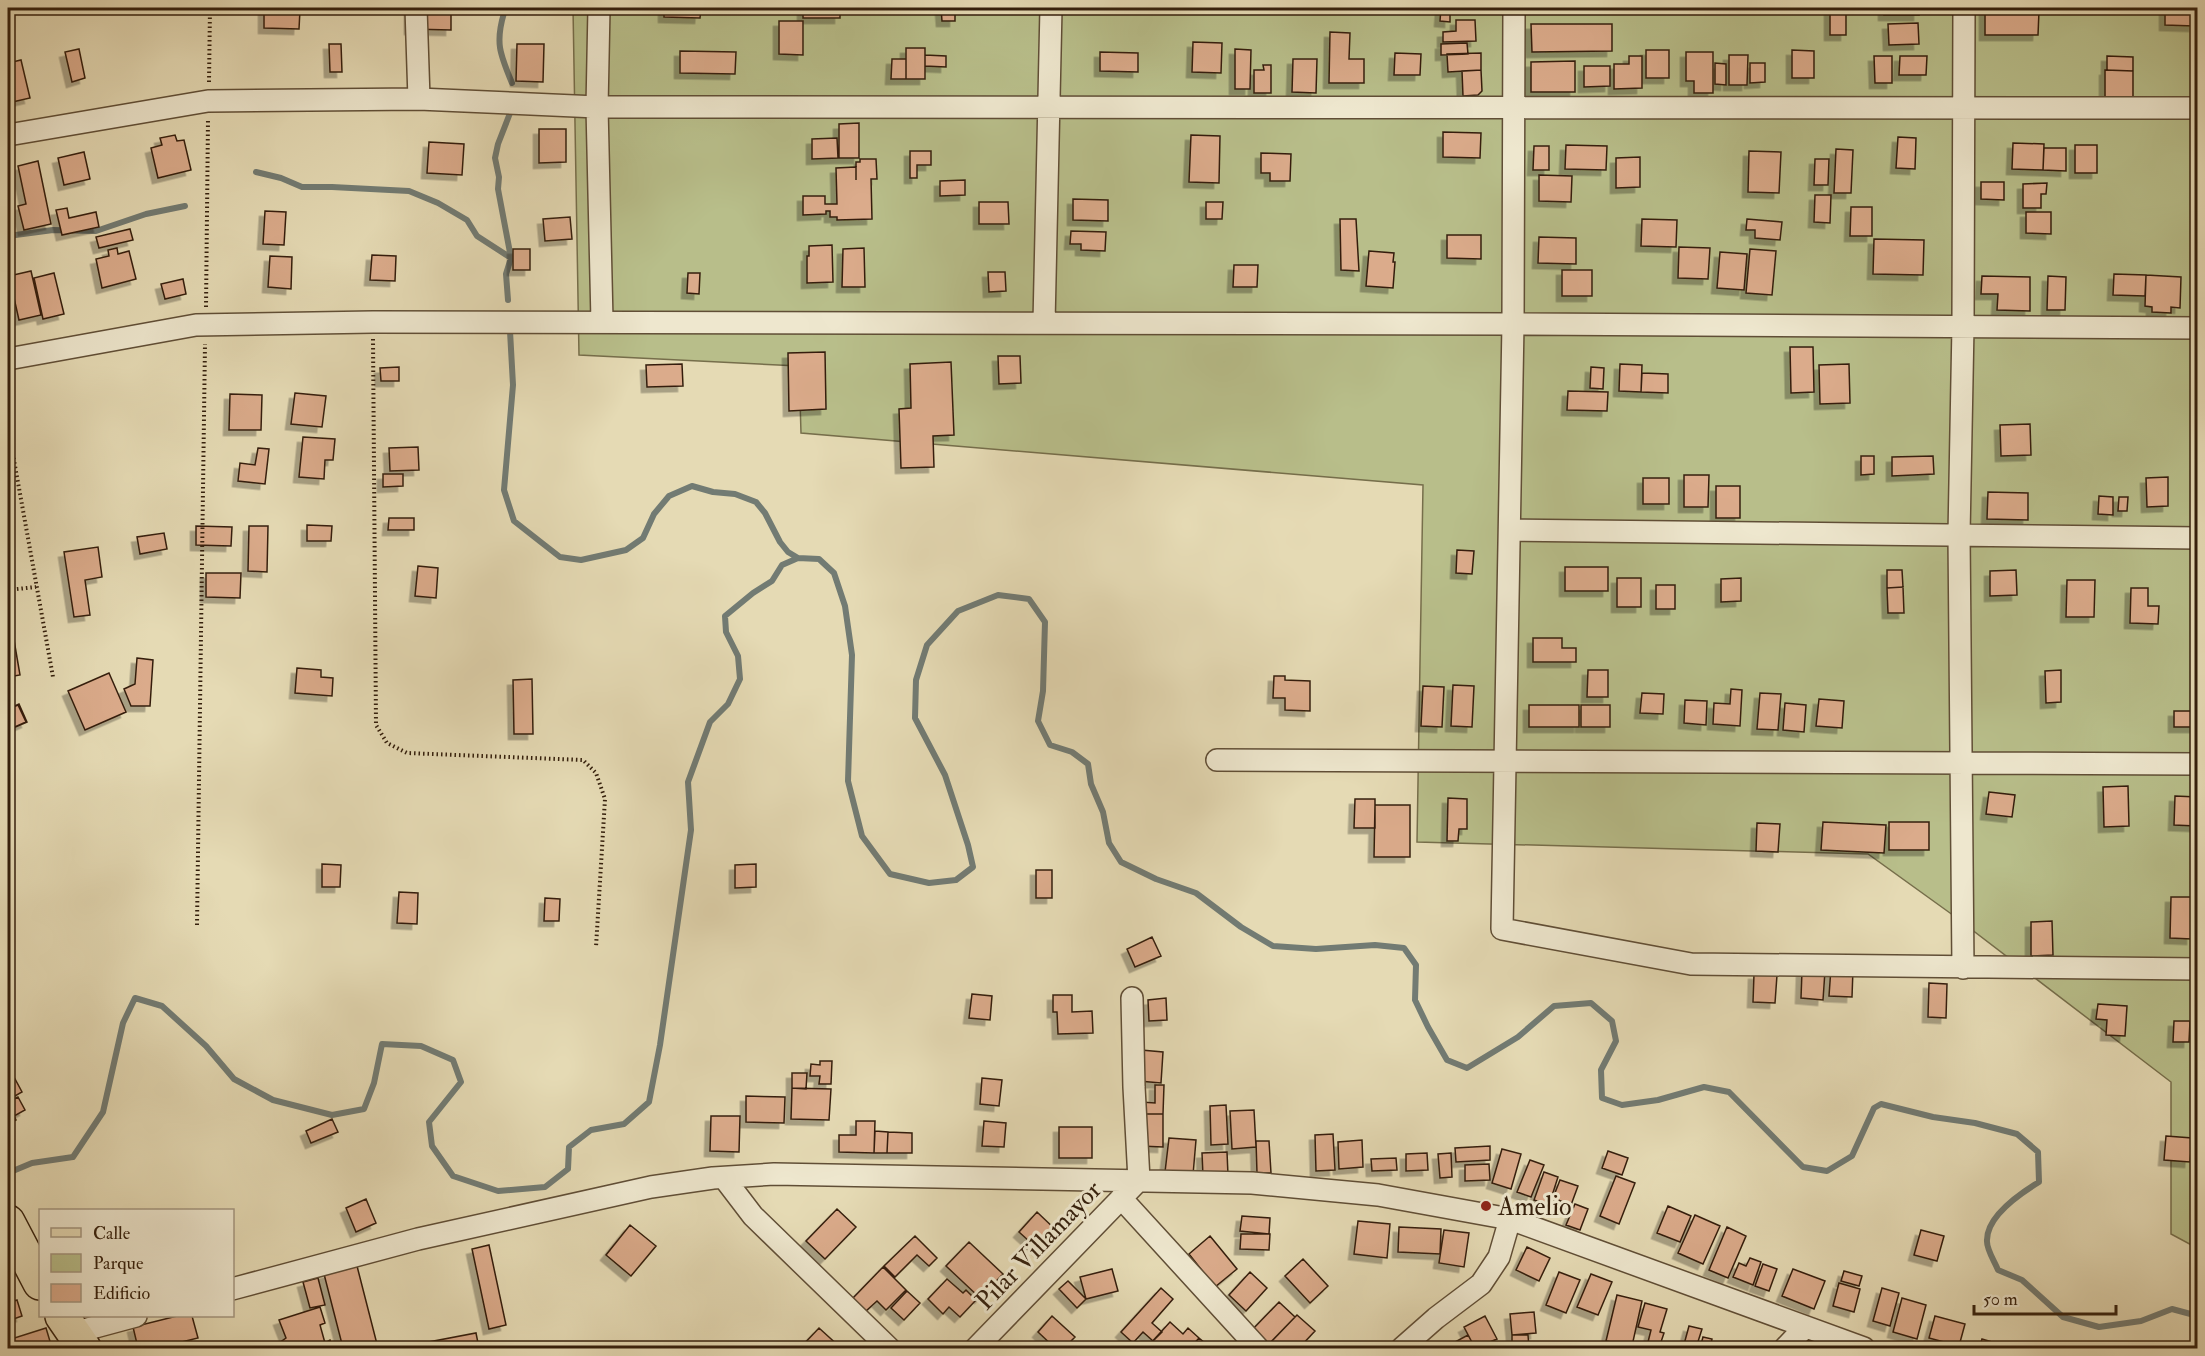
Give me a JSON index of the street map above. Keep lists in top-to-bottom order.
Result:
{
  "streets": {
    "street": ["Pilar Villamayor"]
  },
  "places": ["Amelio"],
  "legend": ["Calle", "Parque", "Edificio"],
  "scale_bar": "50 m"
}
